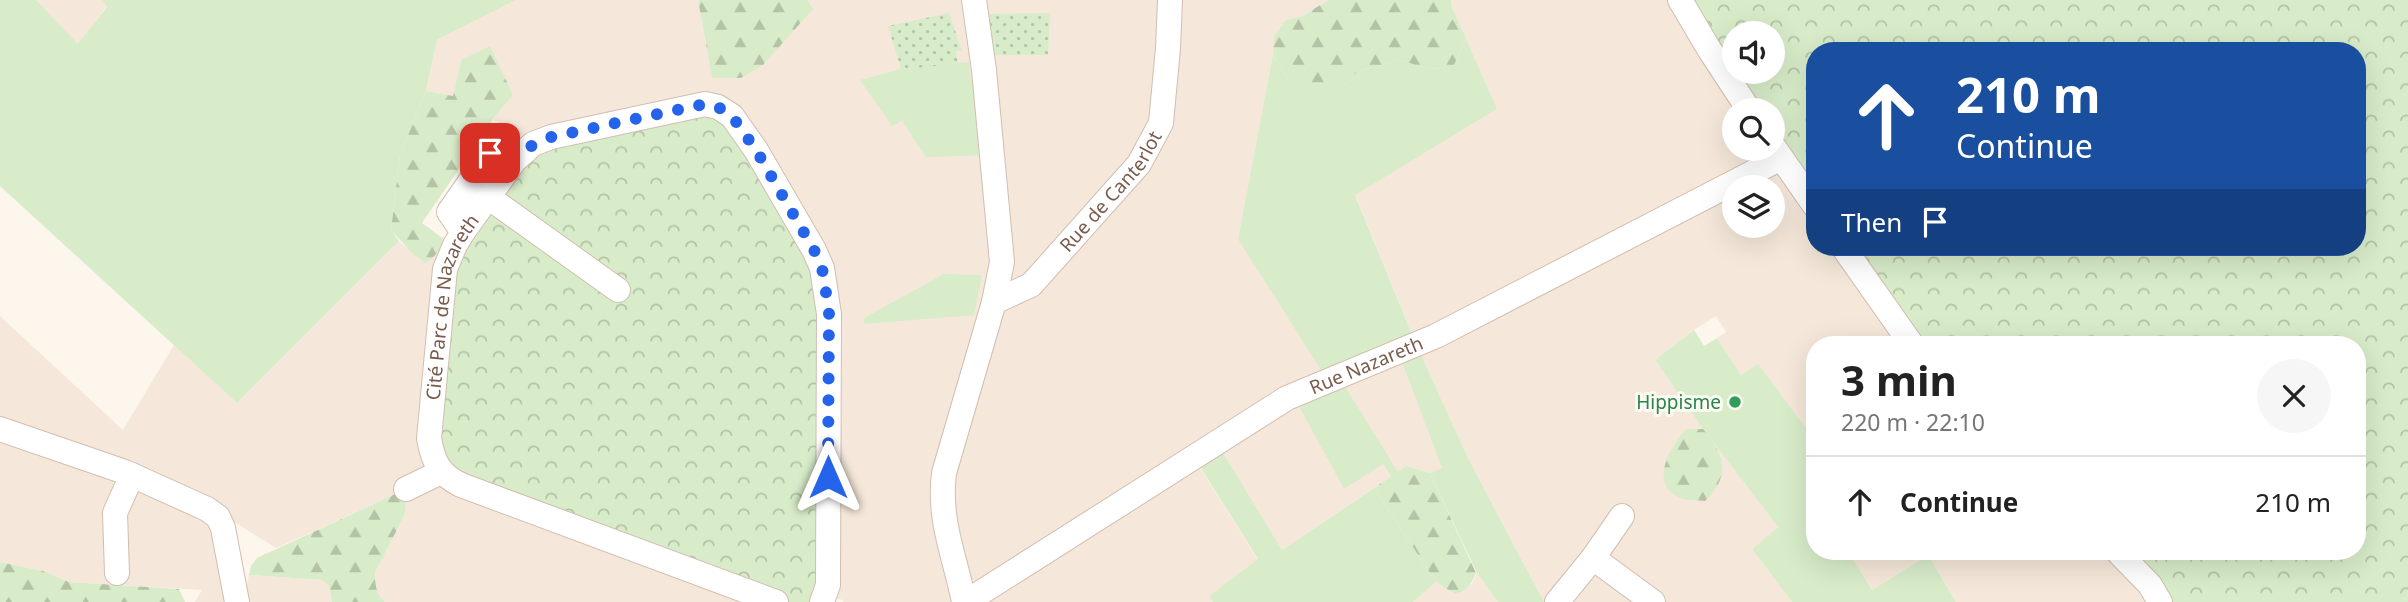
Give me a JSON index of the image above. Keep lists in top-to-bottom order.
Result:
{
  "streets": {
    "street": ["Rue de Canterlot", "Cité Parc de Nazareth", "Rue Nazareth"]
  },
  "places": ["Hippisme"],
  "page": {
    "turn": ["210 m", "Continue"],
    "then": "Then",
    "heading": ["3 min", "220 m · 22:10"],
    "list": [
      {
        "name": "Continue",
        "value": "210 m"
      }
    ]
  }
}
